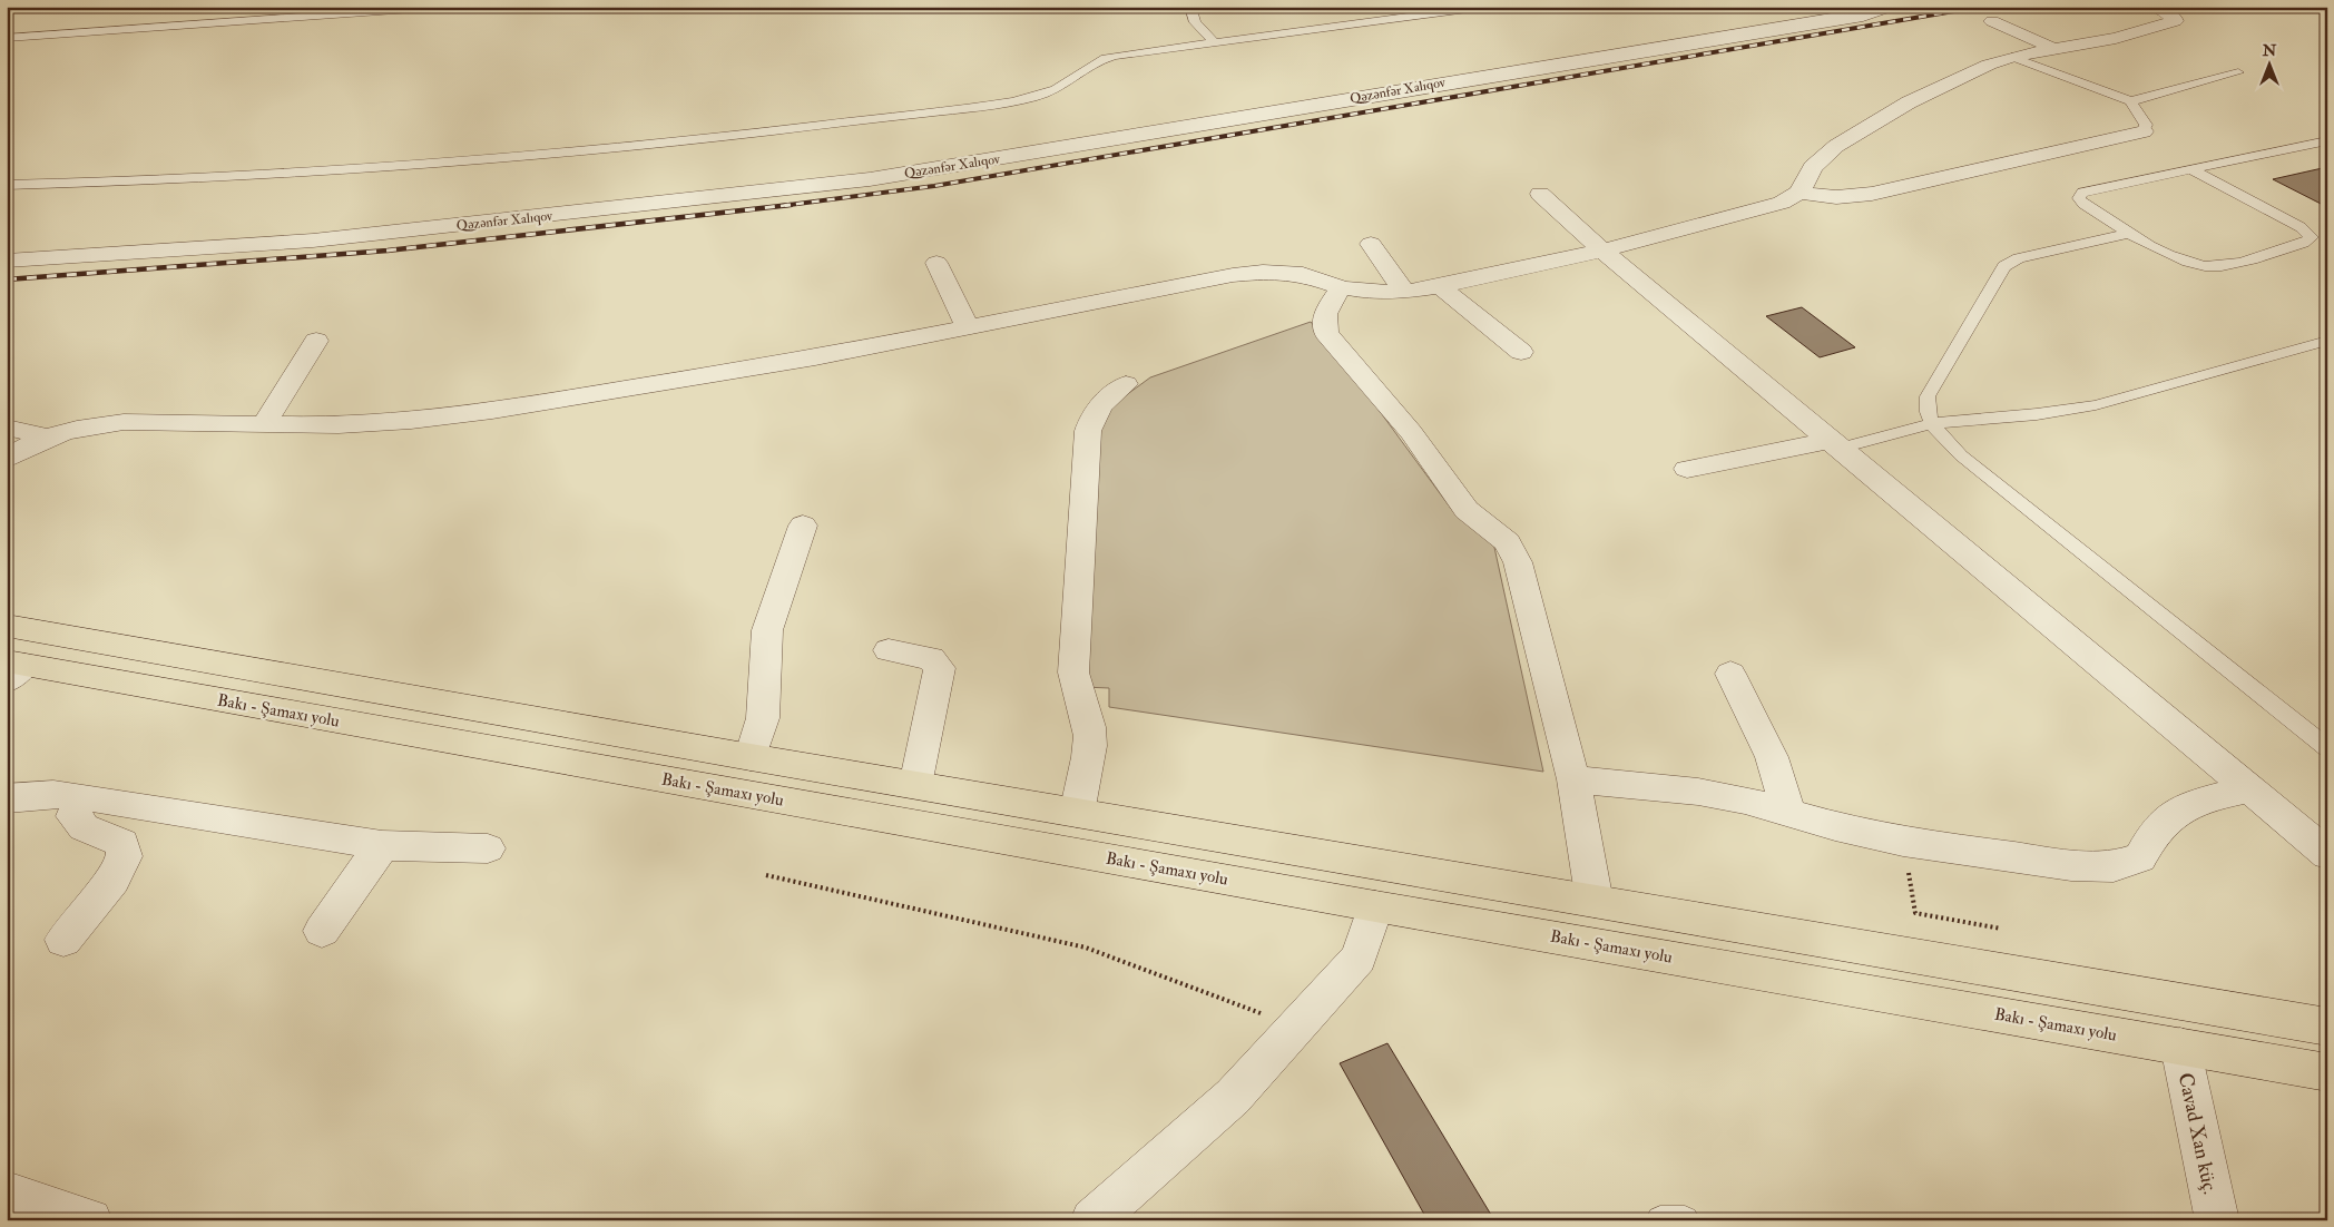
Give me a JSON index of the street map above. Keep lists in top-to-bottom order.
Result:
{
  "streets": {
    "highway": ["Bakı - Şamaxı yolu"],
    "street": ["Qəzənfər Xalıqov", "Cavad Xan küç."]
  },
  "crossings": [
    ["Bakı - Şamaxı yolu", "Cavad Xan küç."]
  ],
  "north": "top"
}
